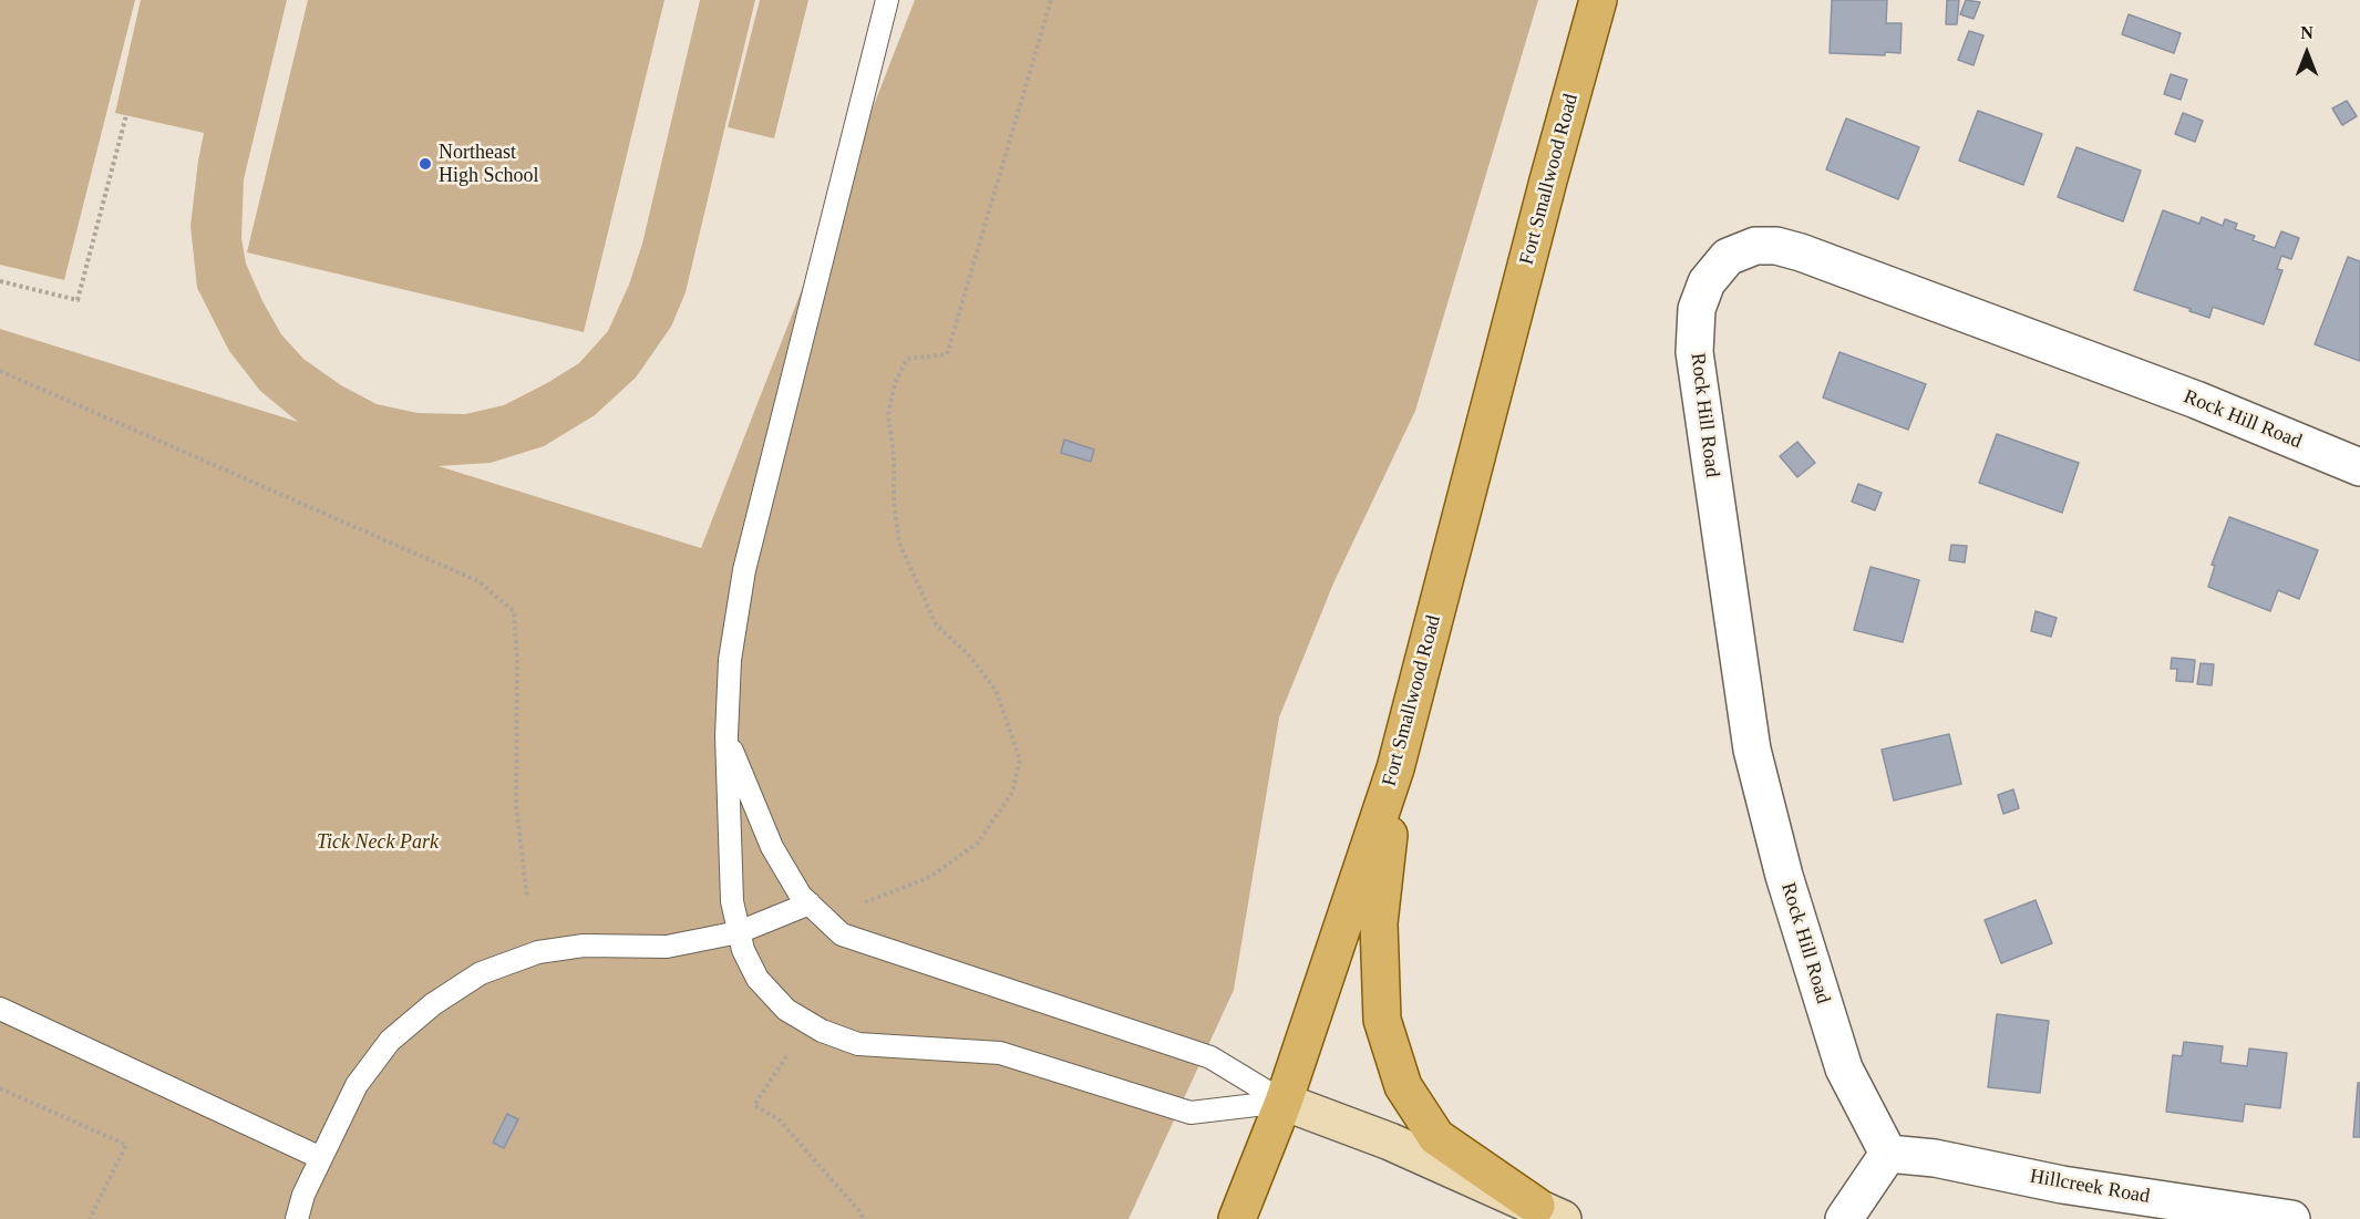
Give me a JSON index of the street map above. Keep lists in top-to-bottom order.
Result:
{
  "streets": {
    "main road": ["Fort Smallwood Road"],
    "street": ["Rock Hill Road", "Hillcreek Road"]
  },
  "crossings": [
    ["Rock Hill Road", "Hillcreek Road"]
  ],
  "parks": ["Tick Neck Park"],
  "places": ["Northeast High School"],
  "north": "top"
}
